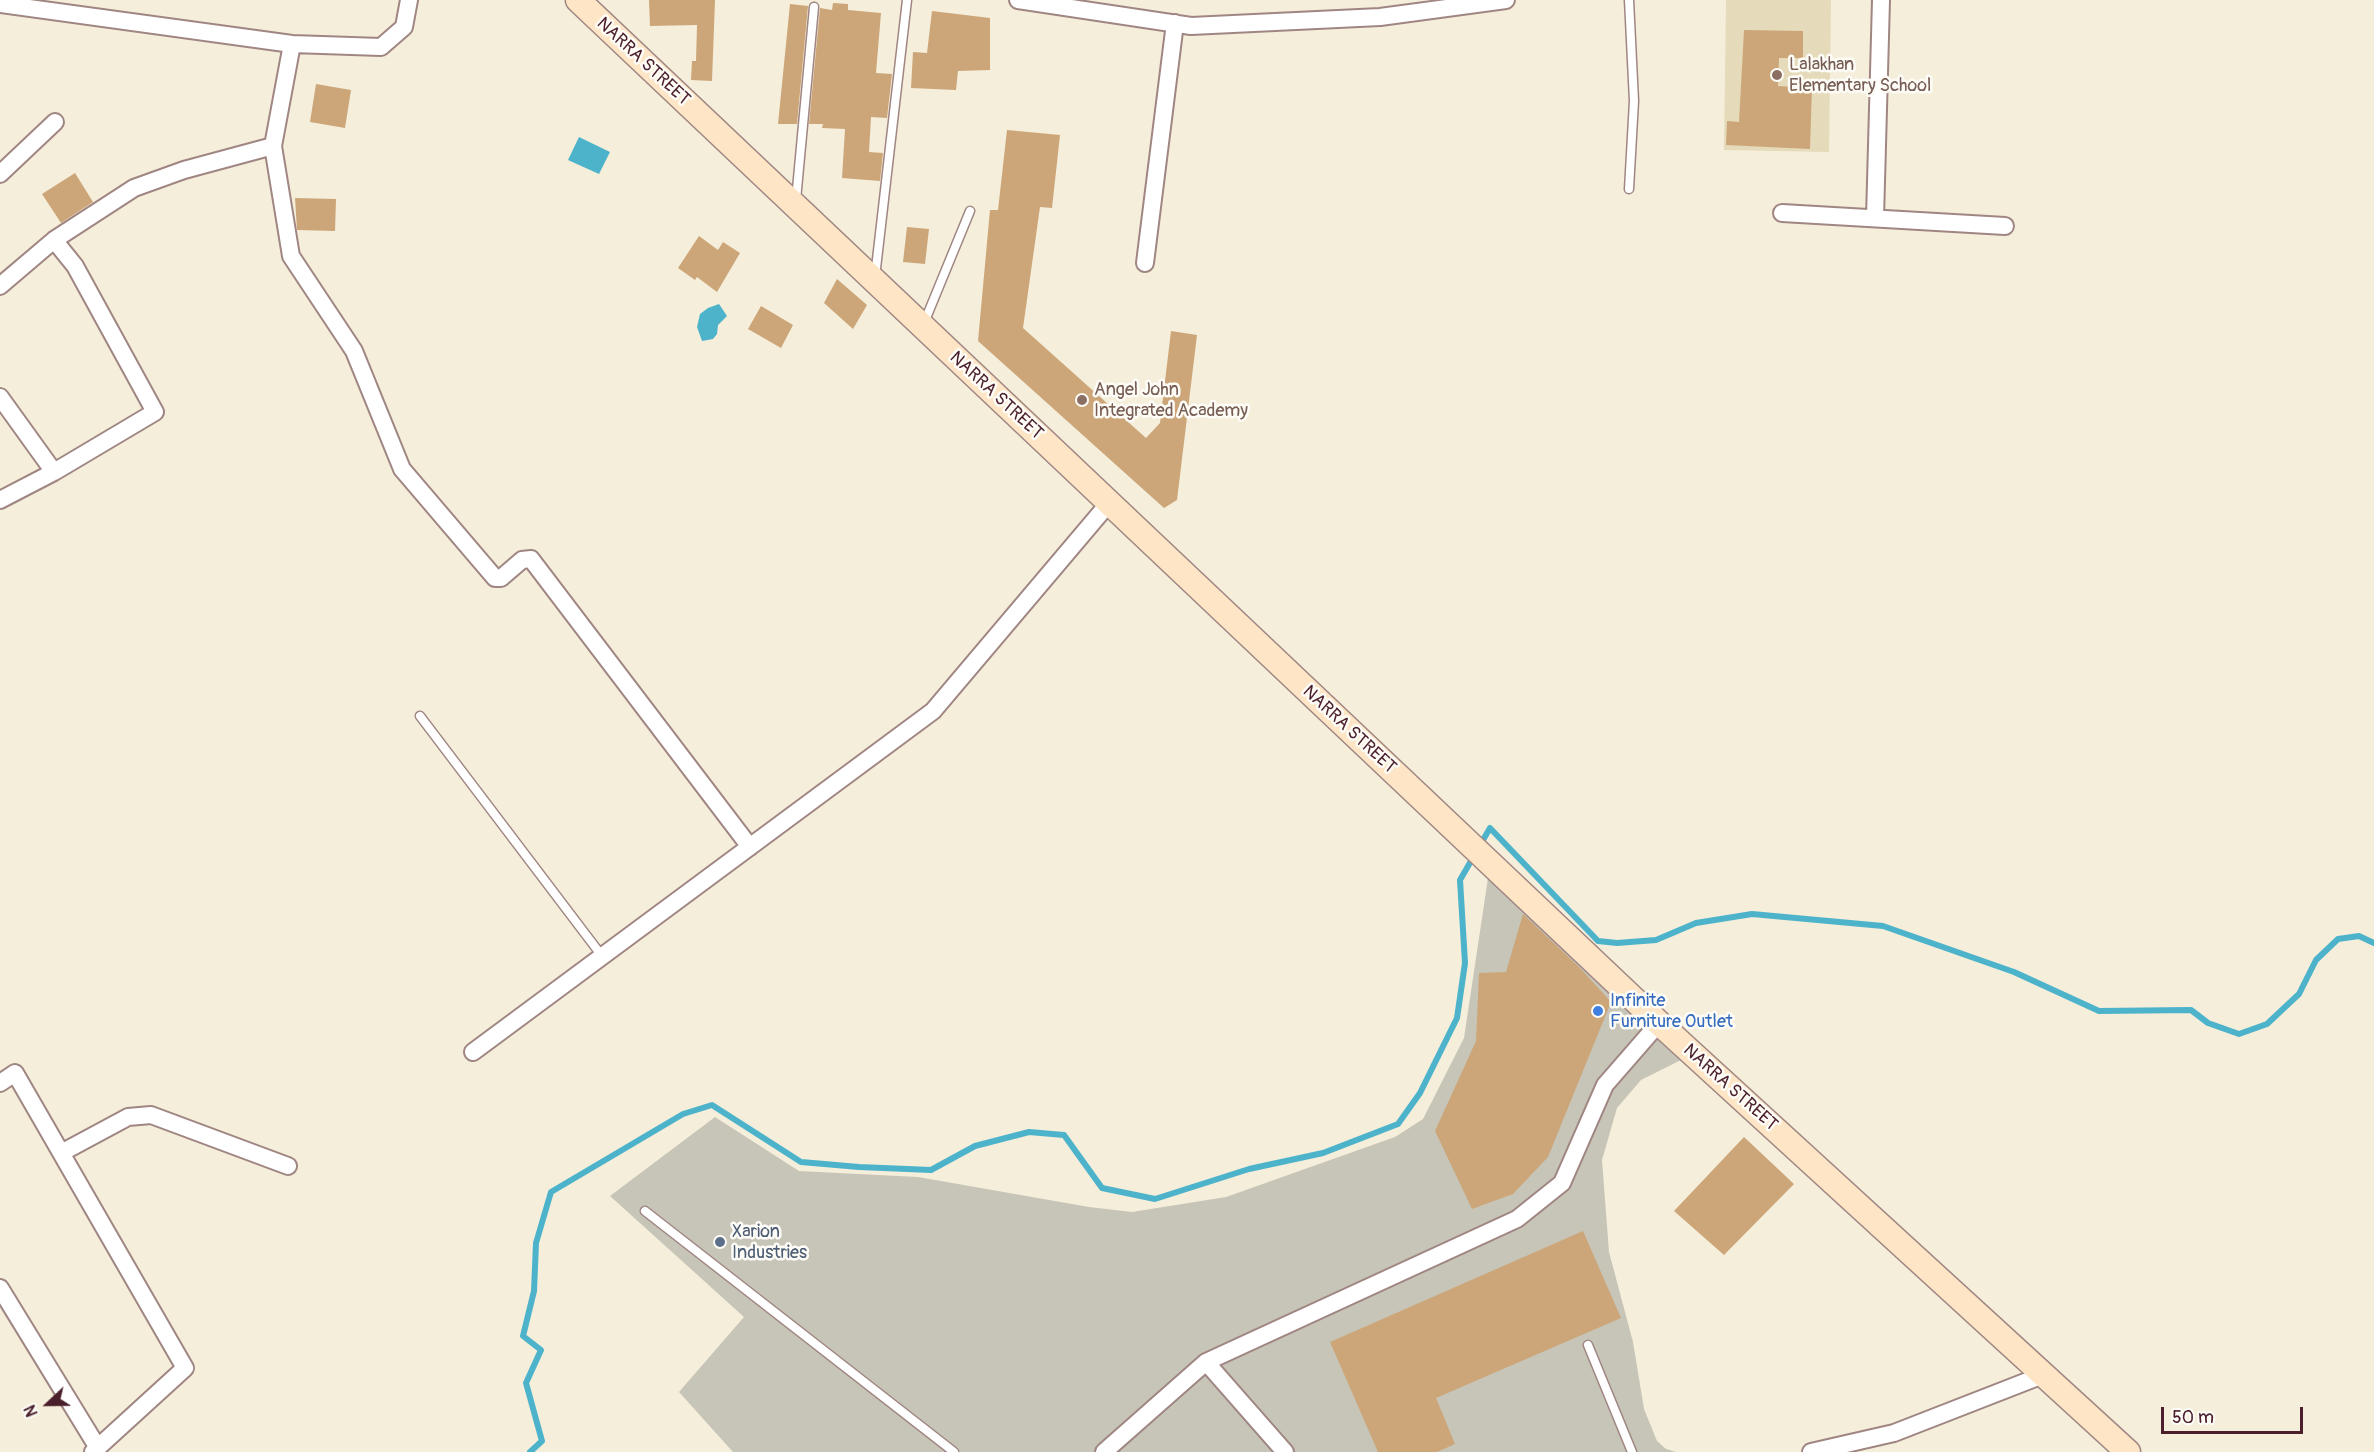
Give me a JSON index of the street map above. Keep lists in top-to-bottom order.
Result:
{
  "streets": {
    "main road": ["NARRA STREET"]
  },
  "places": [
    "Lalakhan Elementary School",
    "Angel John Integrated Academy",
    "Infinite Furniture Outlet",
    "Xarion Industries"
  ],
  "scale_bar": "50 m",
  "north": "left"
}
